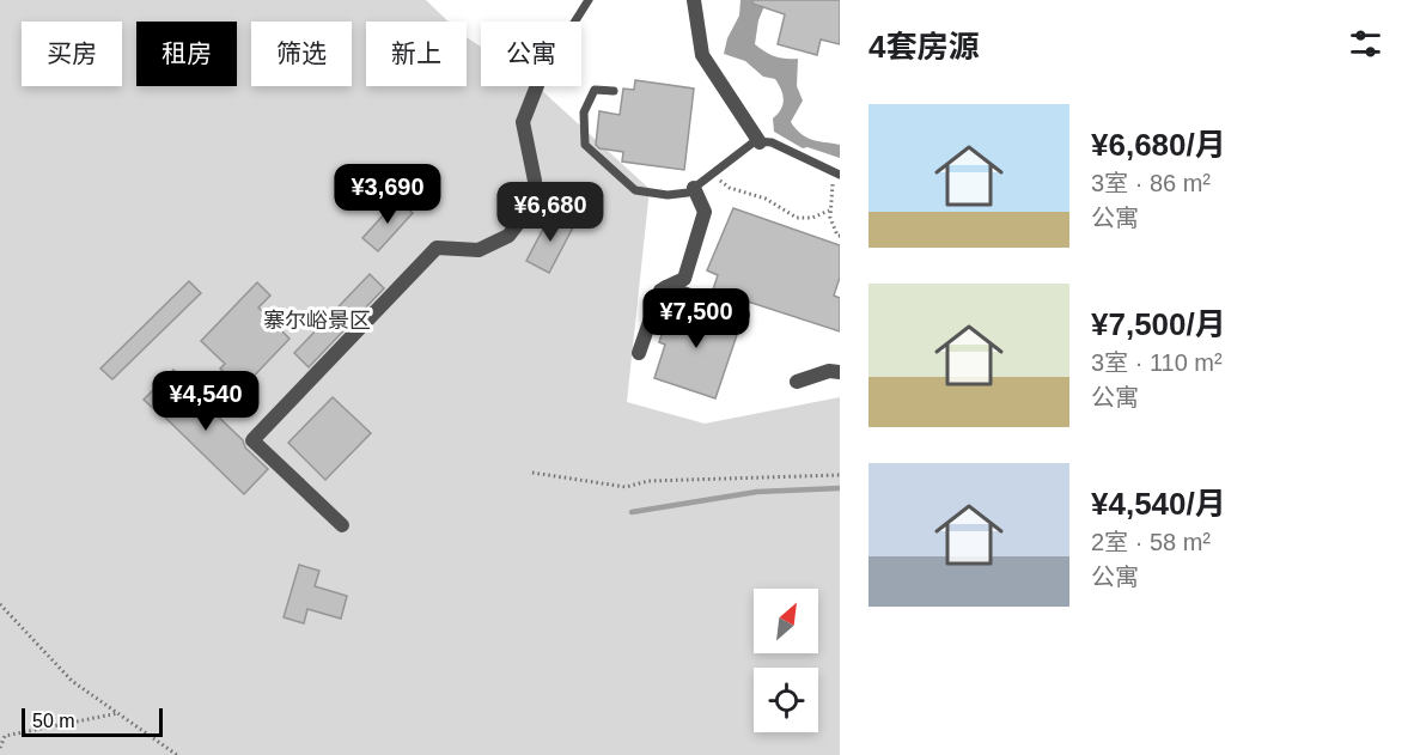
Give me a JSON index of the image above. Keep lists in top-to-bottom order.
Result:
{
  "parks": ["寨尔峪景区"],
  "scale_bar": "50 m",
  "north": "top right",
  "page": {
    "heading": "4套房源",
    "chip": [
      "买房",
      "租房",
      "筛选",
      "新上",
      "公寓"
    ],
    "list": [
      {
        "name": "¥6,680/月",
        "note": "3室 · 86 m² · 公寓"
      },
      {
        "name": "¥7,500/月",
        "note": "3室 · 110 m² · 公寓"
      },
      {
        "name": "¥4,540/月",
        "note": "2室 · 58 m² · 公寓"
      }
    ],
    "price": [
      "¥3,690",
      "¥6,680",
      "¥7,500",
      "¥4,540"
    ],
    "scale": "50 m"
  }
}
